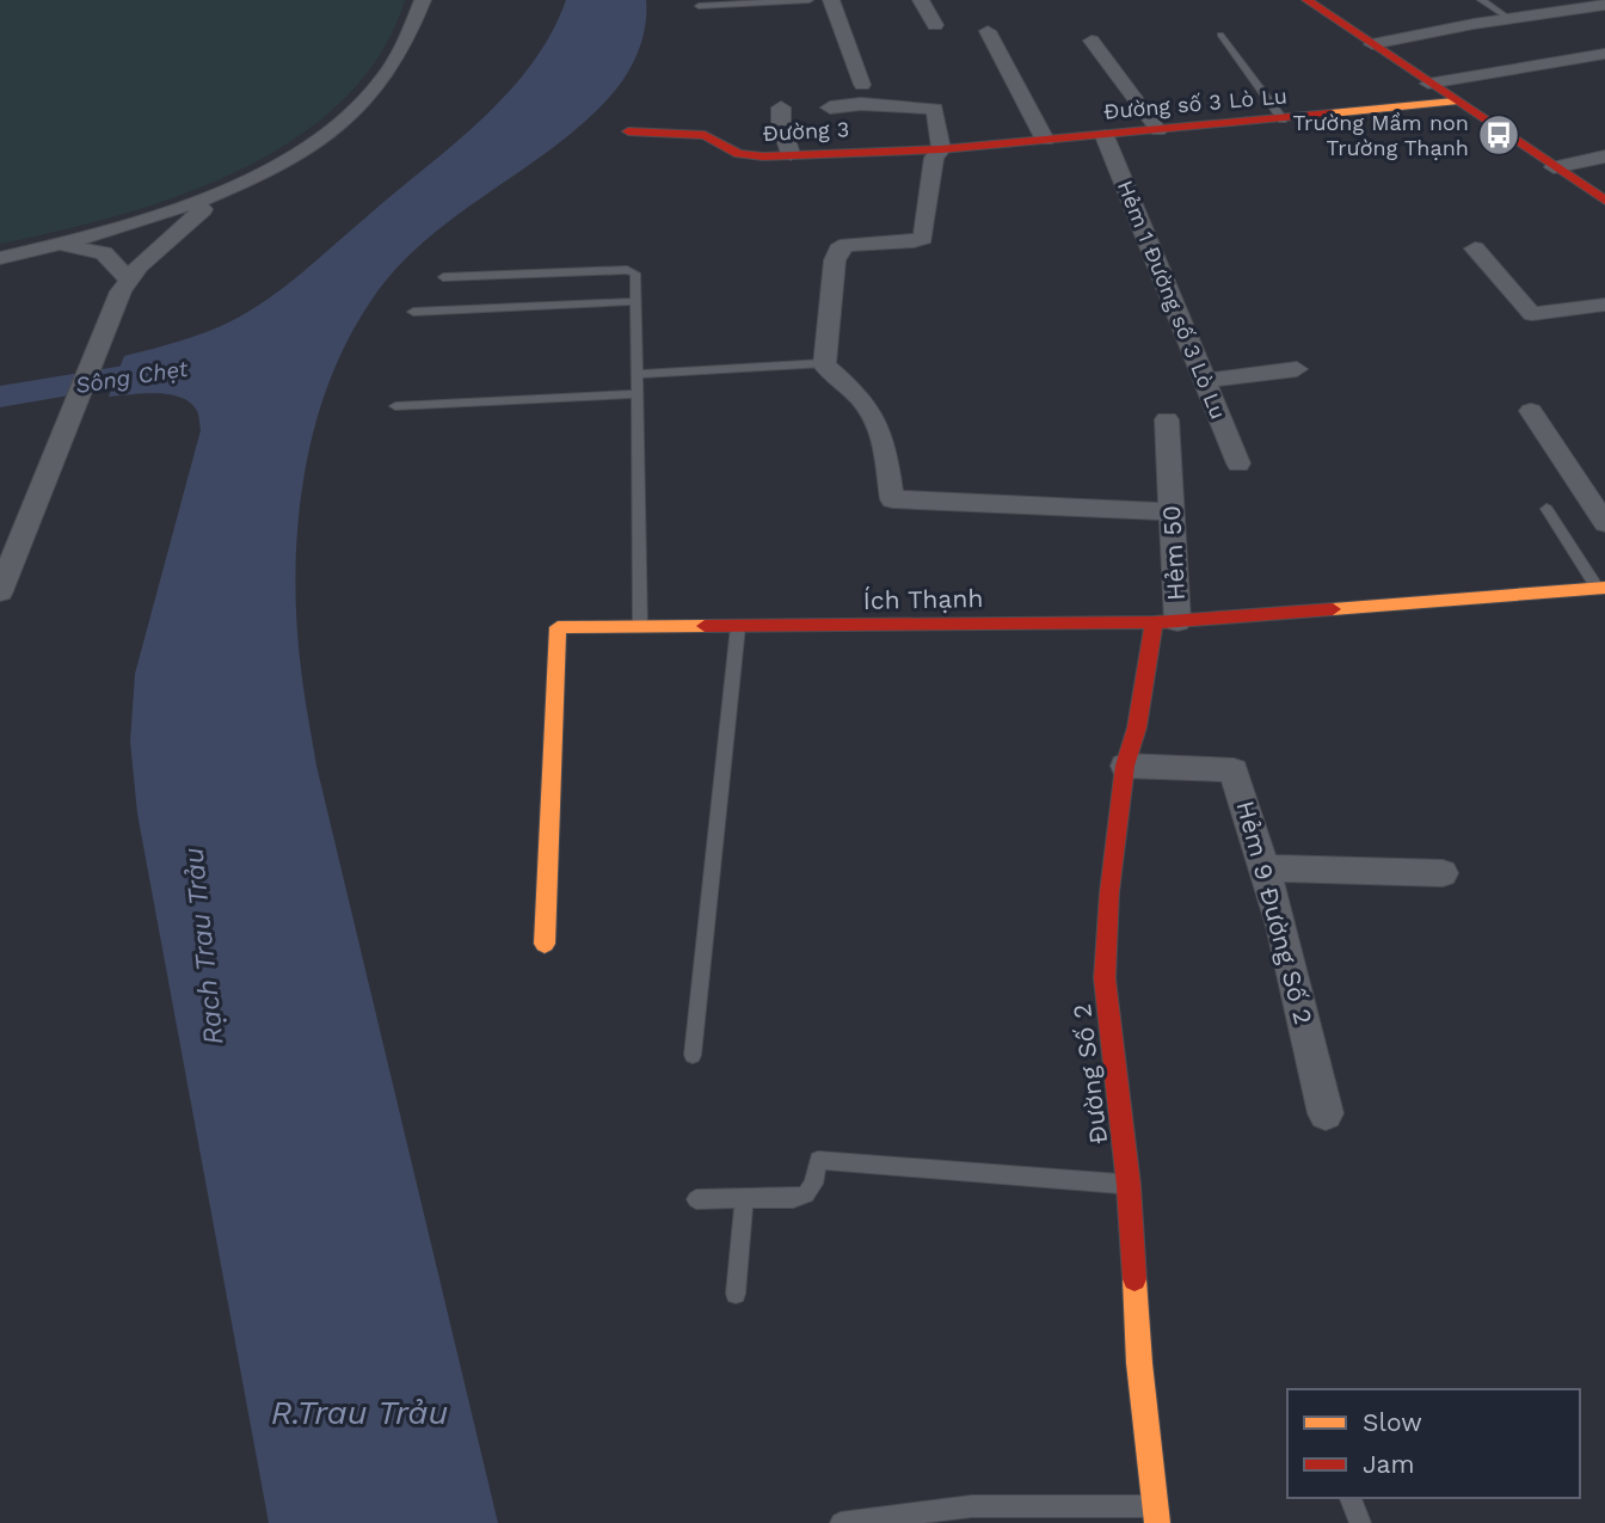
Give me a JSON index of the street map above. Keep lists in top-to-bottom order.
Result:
{
  "streets": {
    "street": [
      "Đường số 3 Lò Lu",
      "Đường 3",
      "Hẻm 1 Đường số 3 Lò Lu",
      "Hẻm 50",
      "Ích Thạnh",
      "Hẻm 9 Đường Số 2",
      "Đường Số 2"
    ]
  },
  "crossings": [
    ["Đường số 3 Lò Lu", "Đường 3"],
    ["Đường số 3 Lò Lu", "Hẻm 1 Đường số 3 Lò Lu"],
    ["Hẻm 50", "Ích Thạnh"],
    ["Hẻm 50", "Đường Số 2"],
    ["Ích Thạnh", "Đường Số 2"],
    ["Hẻm 9 Đường Số 2", "Đường Số 2"]
  ],
  "water": ["Sông Chẹt", "Rạch Trau Trảu", "R.Trau Trảu"],
  "places": {
    "bus stop": ["Trường Mầm non Trường Thạnh"]
  },
  "legend": ["Slow", "Jam"]
}
